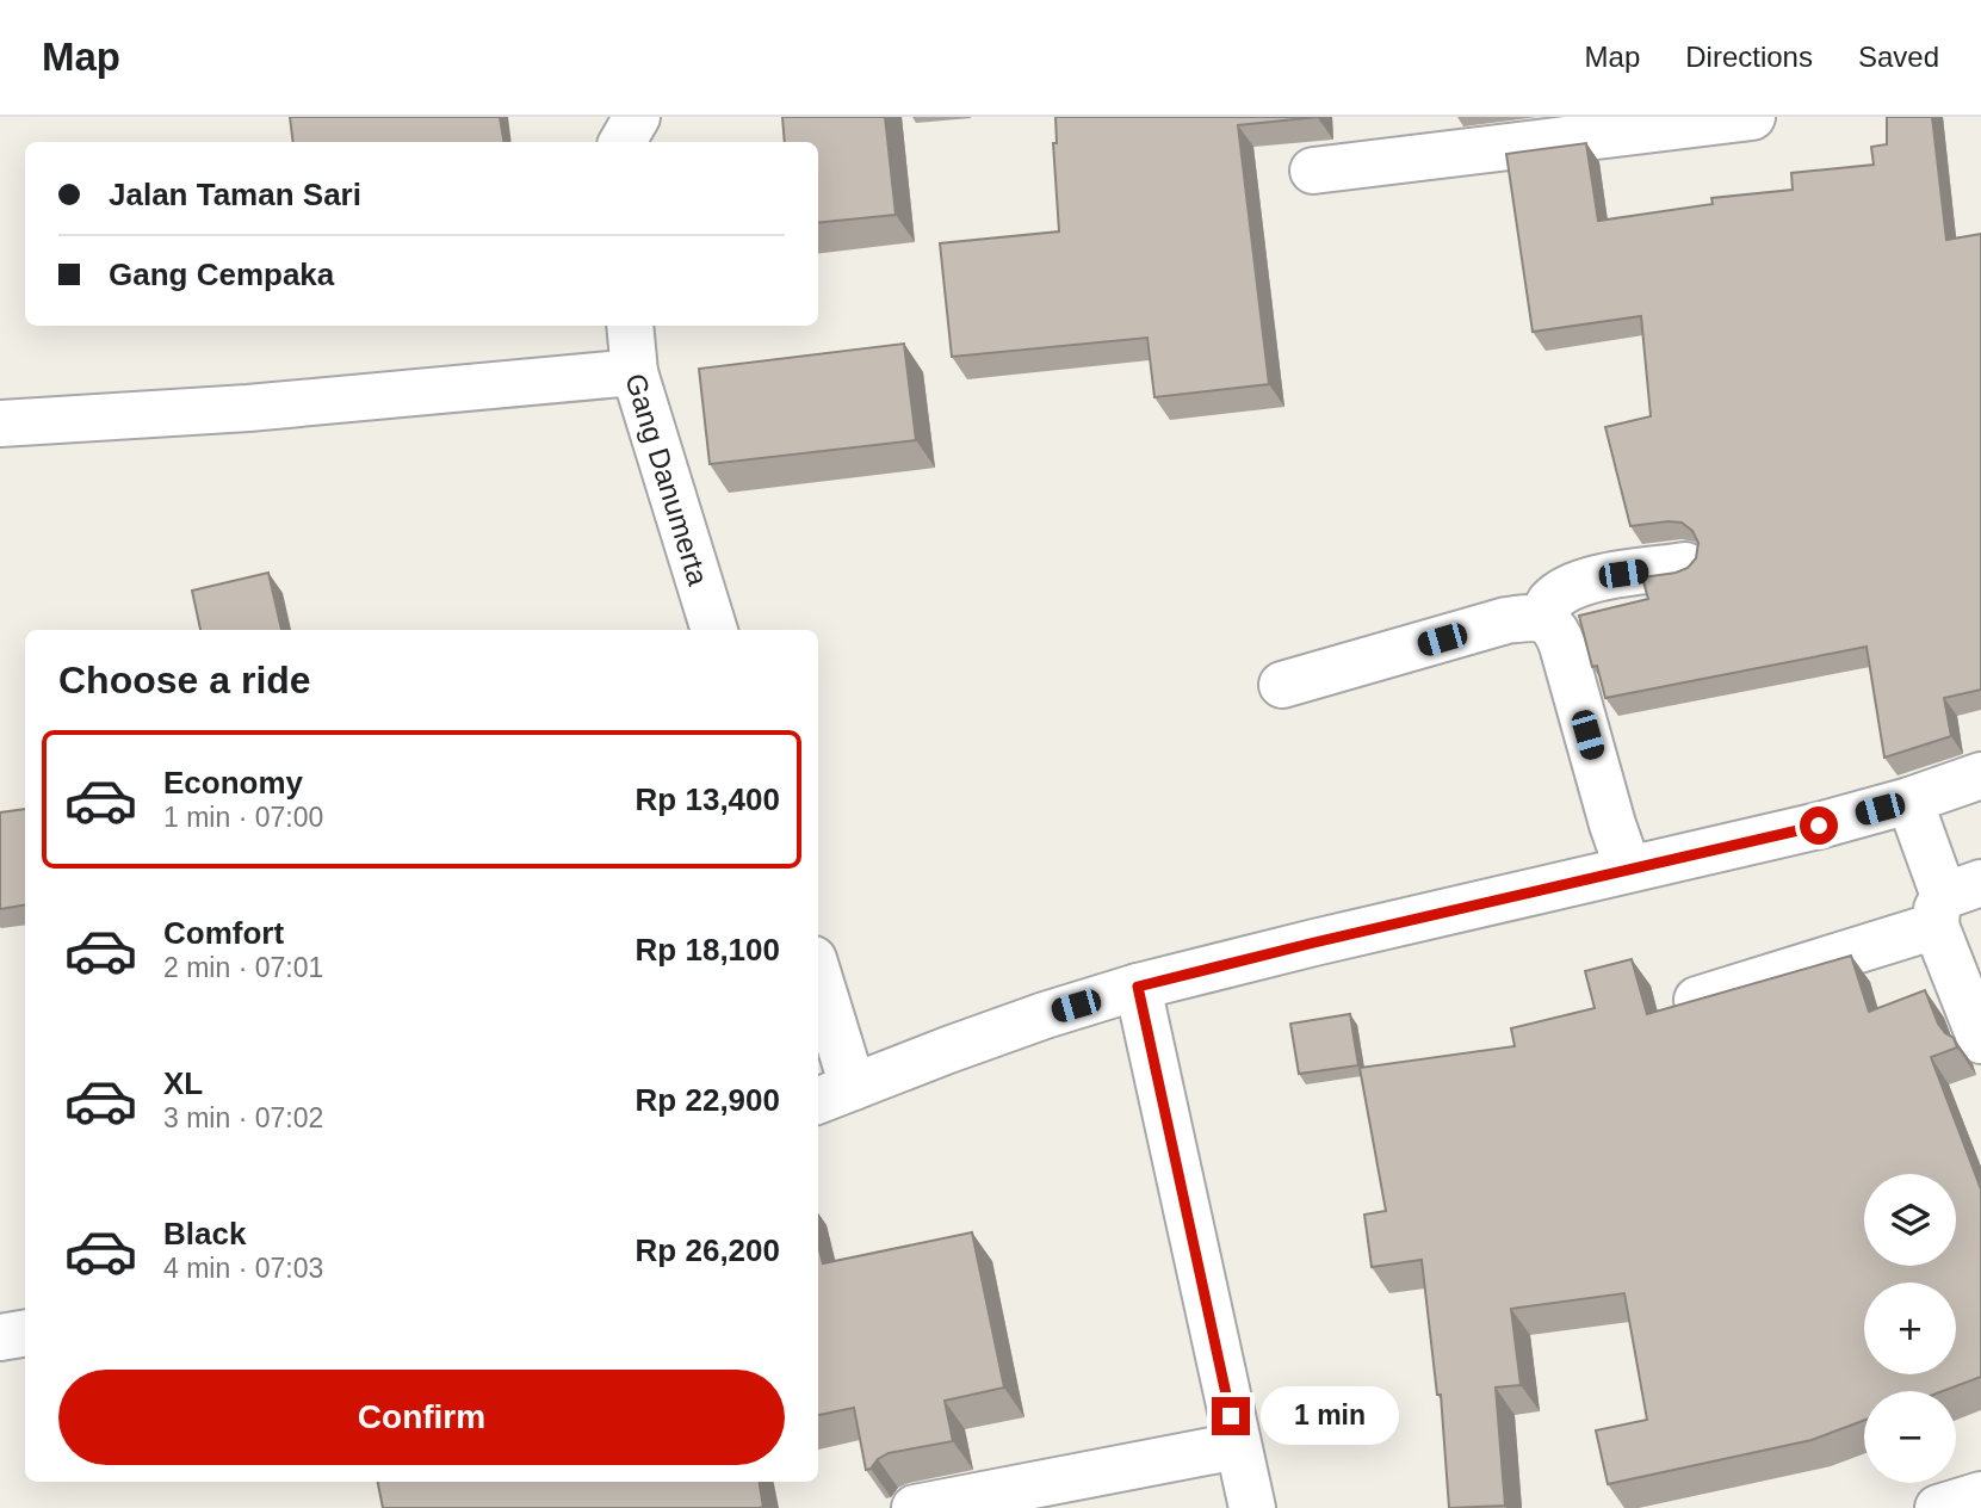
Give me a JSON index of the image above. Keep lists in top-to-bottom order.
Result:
{
  "streets": {
    "street": ["Gang Danumerta"]
  },
  "page": {
    "header": "Map",
    "nav": ["Map", "Directions", "Saved"],
    "banner": ["Jalan Taman Sari", "Gang Cempaka"],
    "heading": "Choose a ride",
    "list": [
      {
        "name": "Economy",
        "note": "1 min · 07:00",
        "value": "Rp 13,400"
      },
      {
        "name": "Comfort",
        "note": "2 min · 07:01",
        "value": "Rp 18,100"
      },
      {
        "name": "XL",
        "note": "3 min · 07:02",
        "value": "Rp 22,900"
      },
      {
        "name": "Black",
        "note": "4 min · 07:03",
        "value": "Rp 26,200"
      }
    ],
    "map_buttons": ["+", "−"],
    "buttons": "Confirm",
    "bubble": "1 min"
  }
}
